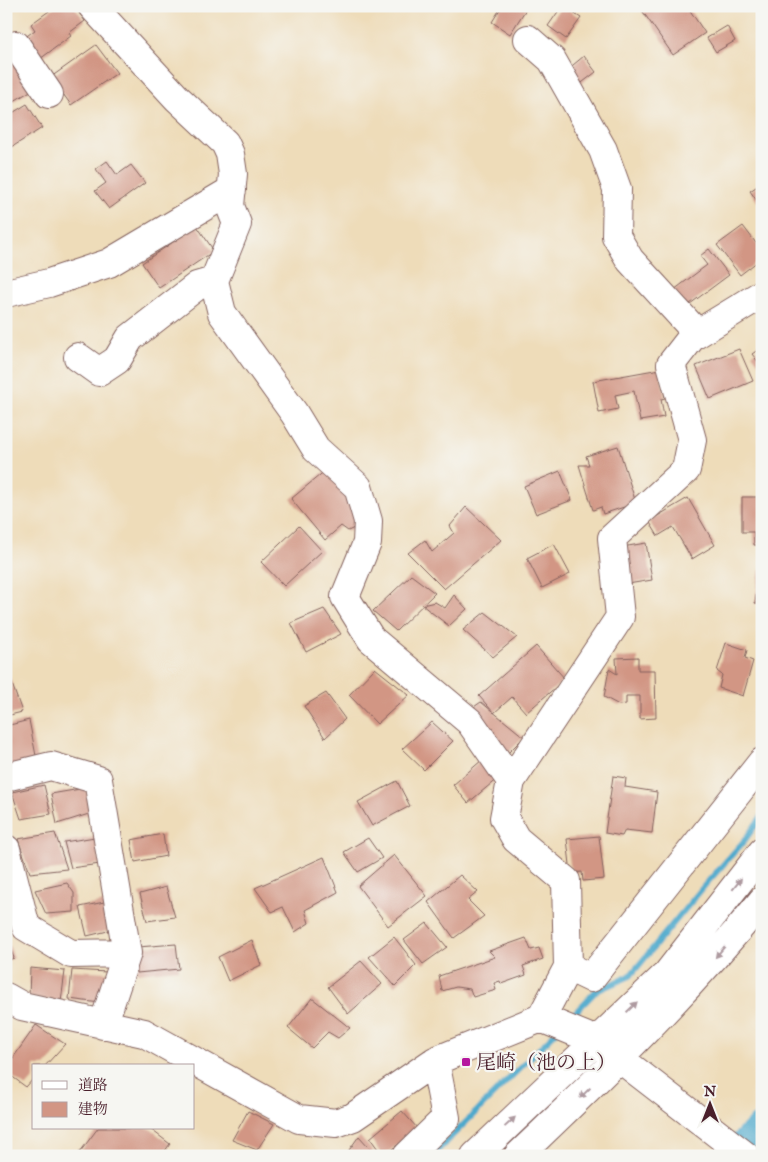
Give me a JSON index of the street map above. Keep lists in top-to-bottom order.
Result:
{
  "places": {
    "transit": ["尾崎（池の上）"]
  },
  "legend": ["道路", "建物"],
  "north": "top"
}
